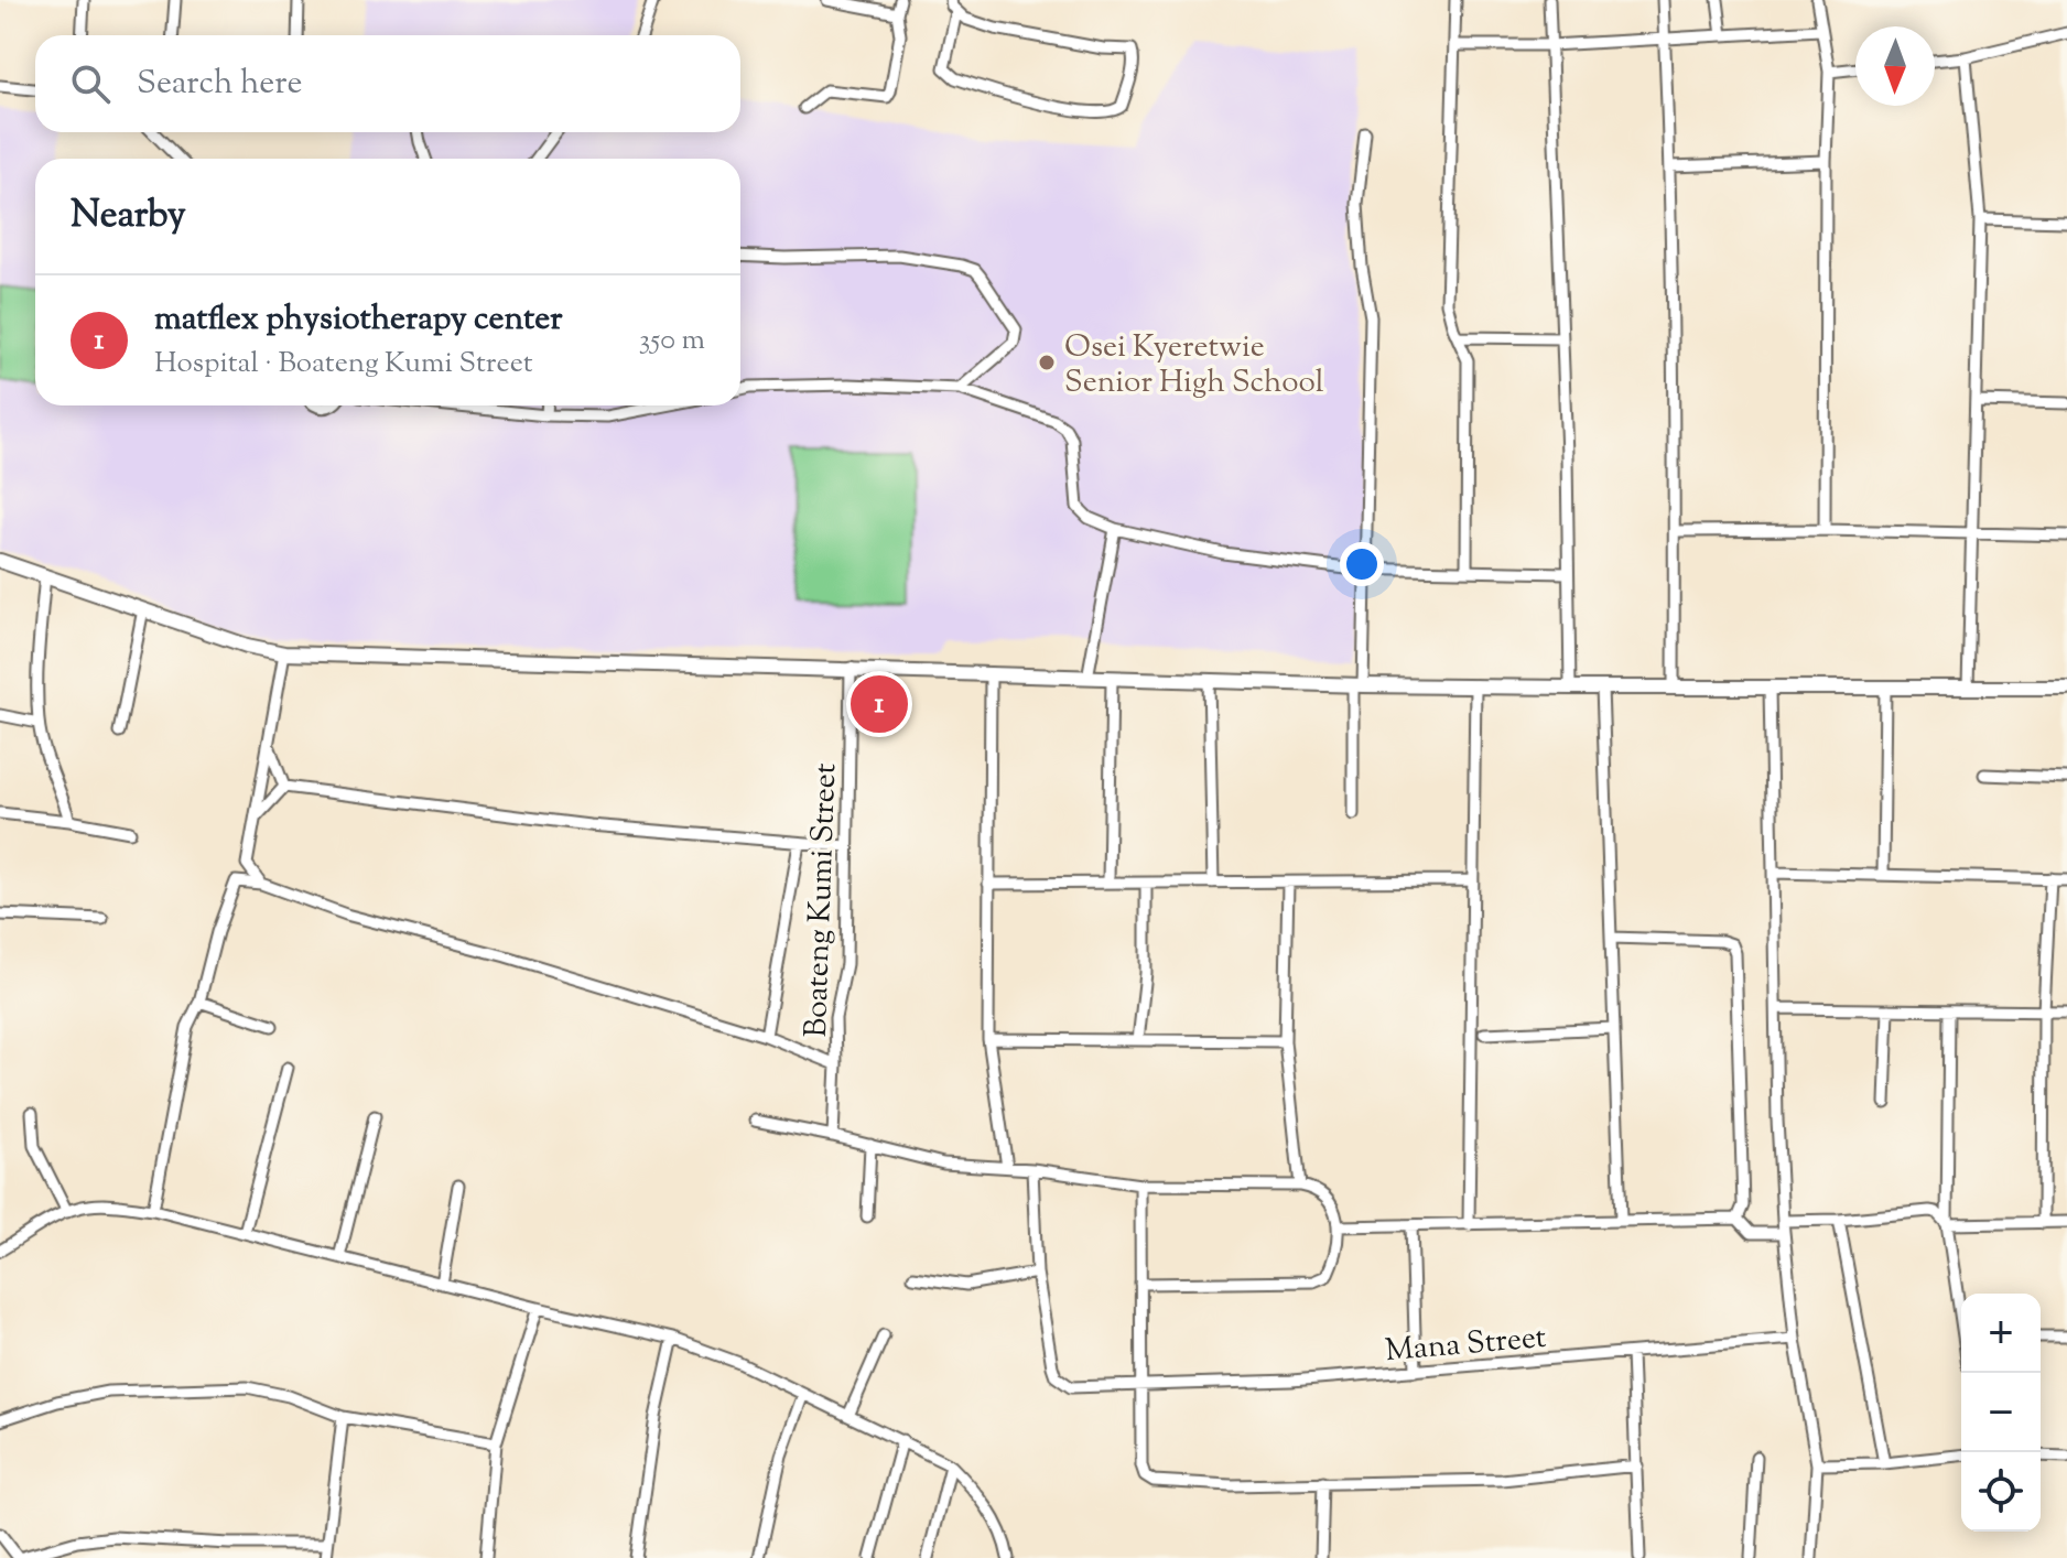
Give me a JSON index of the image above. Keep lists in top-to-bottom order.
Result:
{
  "streets": {
    "street": ["Boateng Kumi Street", "Mana Street"]
  },
  "places": ["Osei Kyeretwie Senior High School"],
  "north": "bottom",
  "page": {
    "search": "Search here",
    "heading": "Nearby",
    "list": [
      {
        "mark": "1",
        "name": "matflex physiotherapy center",
        "note": "Hospital · Boateng Kumi Street",
        "value": "350 m"
      }
    ],
    "pins": "1",
    "map_buttons": ["+", "−"]
  }
}
